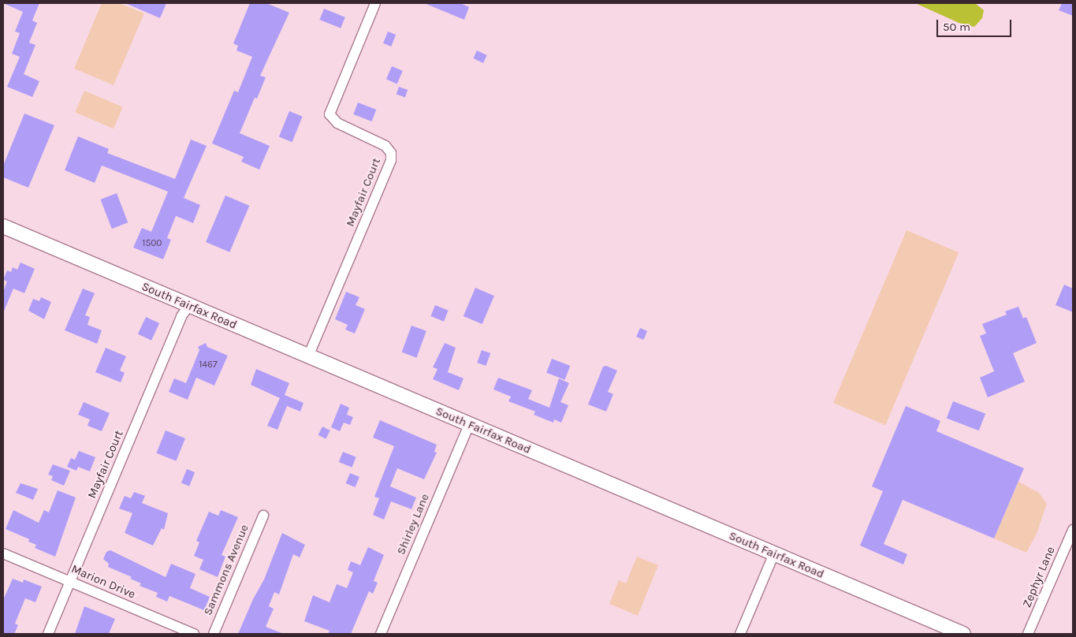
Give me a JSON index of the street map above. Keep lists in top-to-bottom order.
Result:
{
  "streets": {
    "street": [
      "Mayfair Court",
      "South Fairfax Road",
      "Shirley Lane",
      "Sammons Avenue",
      "Zephyr Lane",
      "Marion Drive"
    ]
  },
  "crossings": [
    ["Mayfair Court", "South Fairfax Road"],
    ["Mayfair Court", "Marion Drive"],
    ["South Fairfax Road", "Shirley Lane"]
  ],
  "house_numbers": ["1500", "1467"],
  "scale_bar": "50 m"
}
